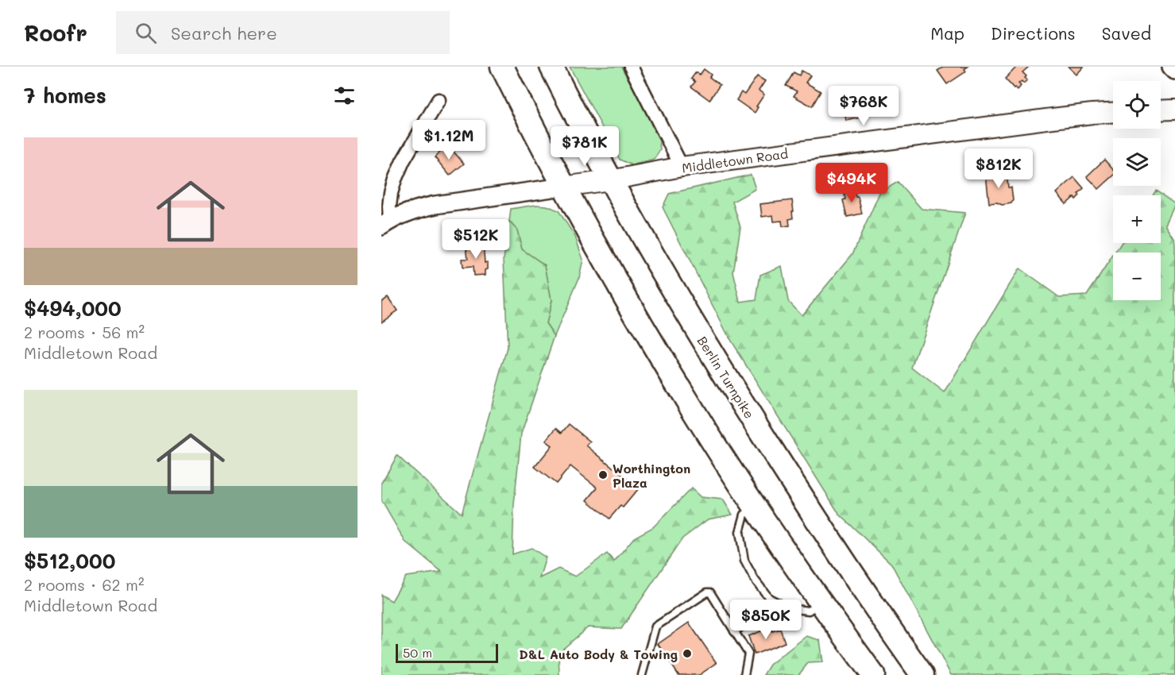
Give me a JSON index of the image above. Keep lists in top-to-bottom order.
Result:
{
  "streets": {
    "highway": ["Berlin Turnpike"],
    "main road": ["Middletown Road"]
  },
  "crossings": [
    ["Middletown Road", "Berlin Turnpike"]
  ],
  "places": ["Worthington Plaza", "D&L Auto Body & Towing"],
  "scale_bar": "50 m",
  "page": {
    "header": "Roofr",
    "search": "Search here",
    "nav": ["Map", "Directions", "Saved"],
    "heading": "7 homes",
    "map_buttons": ["+", "−"],
    "price": [
      "$768K",
      "$1.12M",
      "$781K",
      "$812K",
      "$494K",
      "$512K",
      "$850K"
    ],
    "list": [
      {
        "name": "$494,000",
        "note": "2 rooms · 56 m² · Middletown Road"
      },
      {
        "name": "$512,000",
        "note": "2 rooms · 62 m² · Middletown Road"
      }
    ],
    "scale": "50 m"
  }
}
